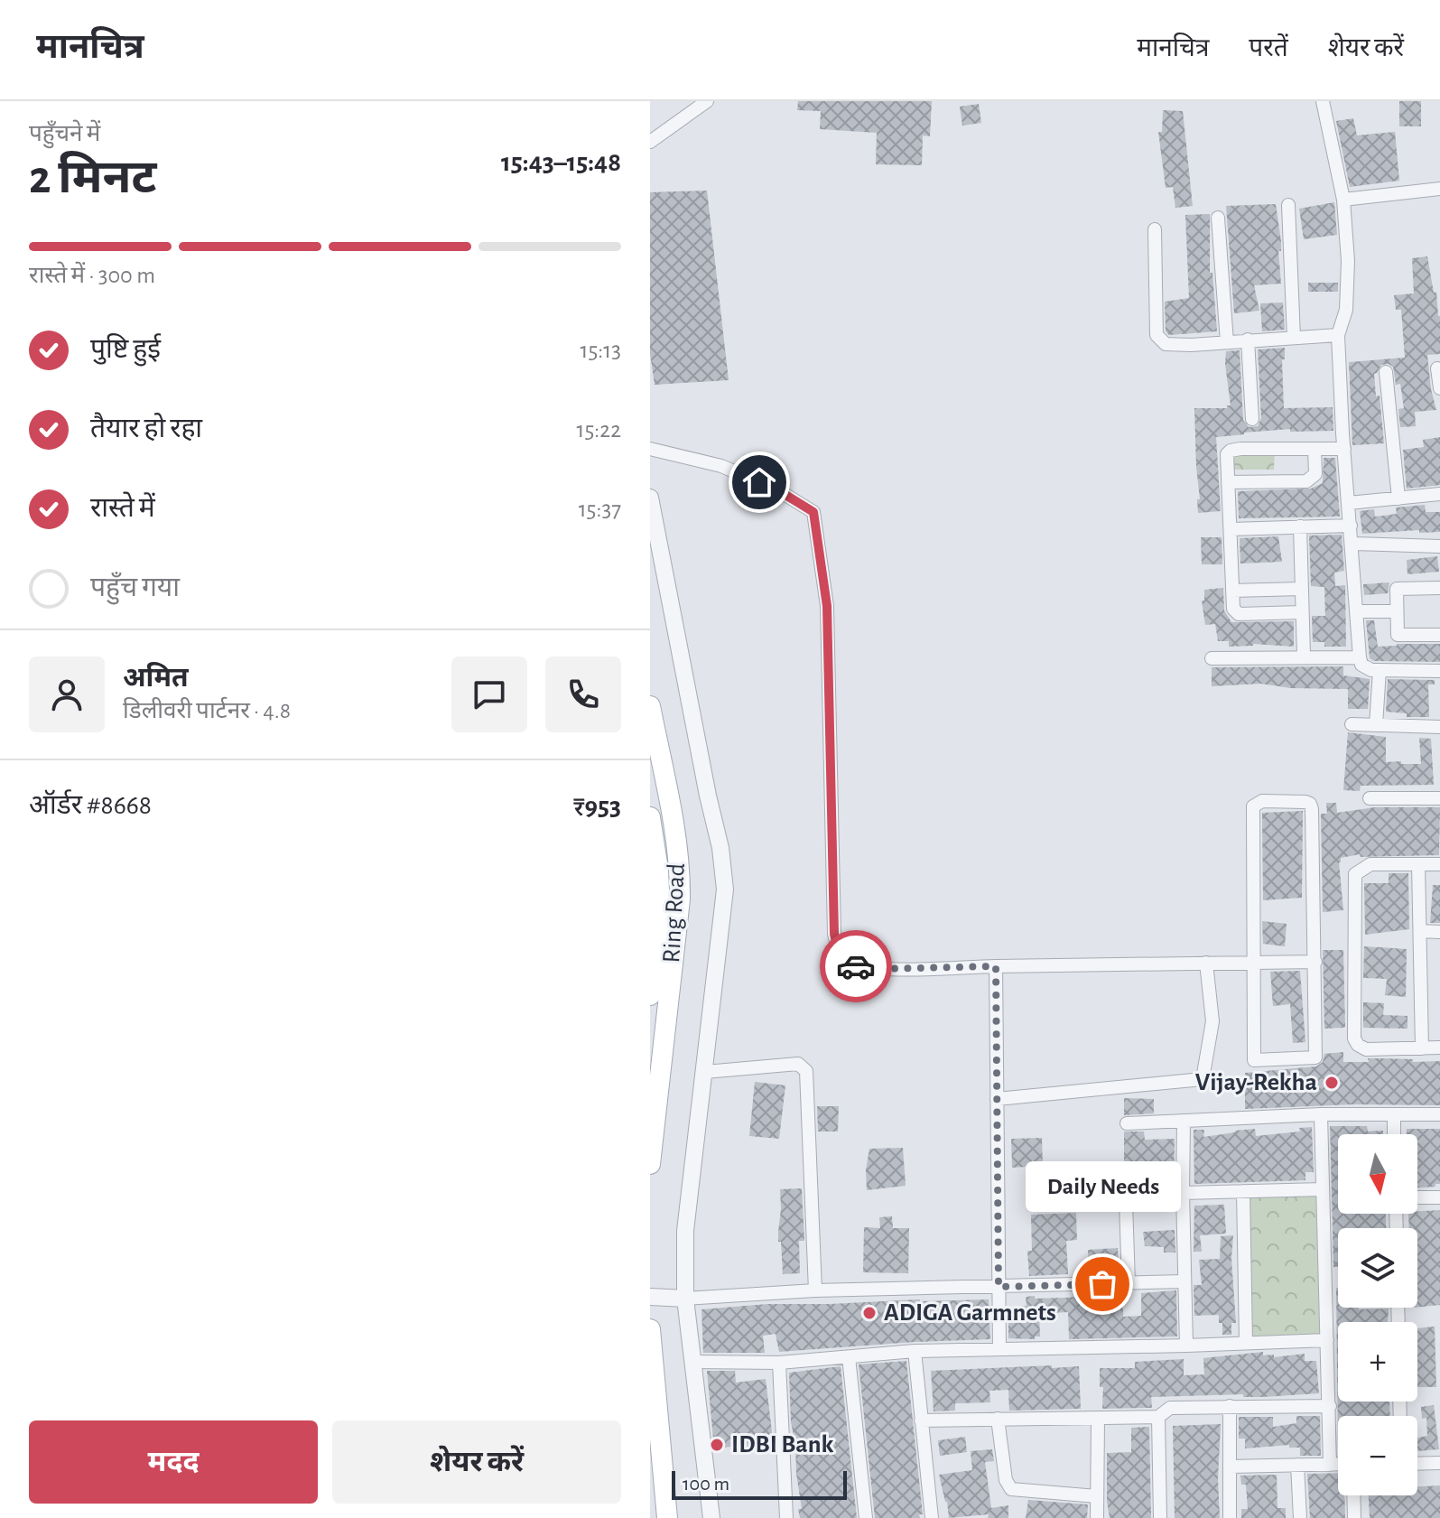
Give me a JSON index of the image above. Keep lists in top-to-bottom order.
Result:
{
  "streets": {
    "main road": ["Ring Road"]
  },
  "places": [
    "Vijay-Rekha",
    "Daily Needs",
    "ADIGA Garmnets",
    "IDBI Bank"
  ],
  "scale_bar": "100 m",
  "north": "bottom",
  "page": {
    "header": "मानचित्र",
    "nav": ["मानचित्र", "परतें", "शेयर करें"],
    "heading": ["2 मिनट", "पहुँचने में", "15:43–15:48"],
    "panel": [
      "अमित",
      "डिलीवरी पार्टनर · 4.8",
      "ऑर्डर #8668",
      "₹953"
    ],
    "bar": "रास्ते में · 300 m",
    "list": [
      ["पुष्टि हुई", "15:13"],
      ["तैयार हो रहा", "15:22"],
      ["रास्ते में", "15:37"],
      "पहुँच गया"
    ],
    "map_buttons": ["+", "−"],
    "bubble": "Daily Needs",
    "buttons": ["मदद", "शेयर करें"],
    "scale": "100 m"
  }
}
